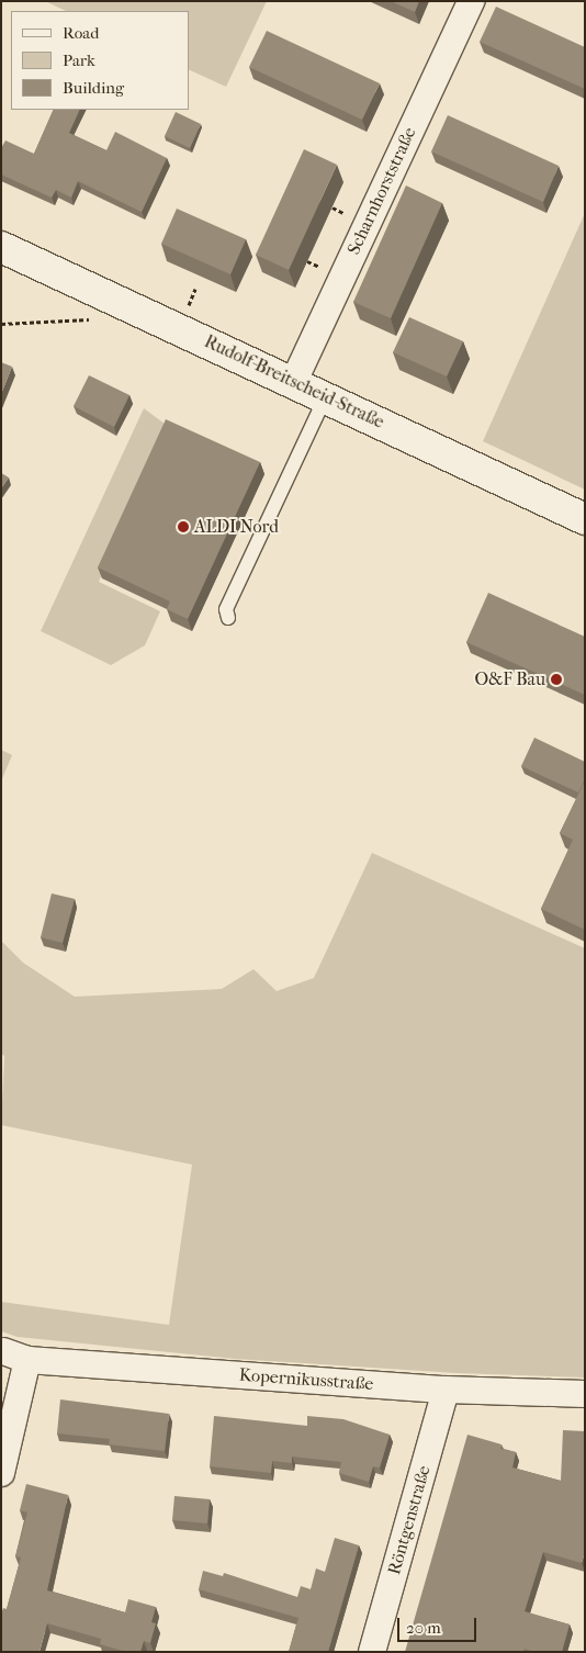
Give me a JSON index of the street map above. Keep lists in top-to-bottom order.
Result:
{
  "streets": {
    "street": [
      "Scharnhorststraße",
      "Rudolf-Breitscheid-Straße",
      "Kopernikusstraße",
      "Röntgenstraße"
    ]
  },
  "crossings": [
    ["Scharnhorststraße", "Rudolf-Breitscheid-Straße"],
    ["Kopernikusstraße", "Röntgenstraße"]
  ],
  "places": ["ALDI Nord", "O&F Bau"],
  "legend": ["Road", "Park", "Building"],
  "scale_bar": "20 m"
}
